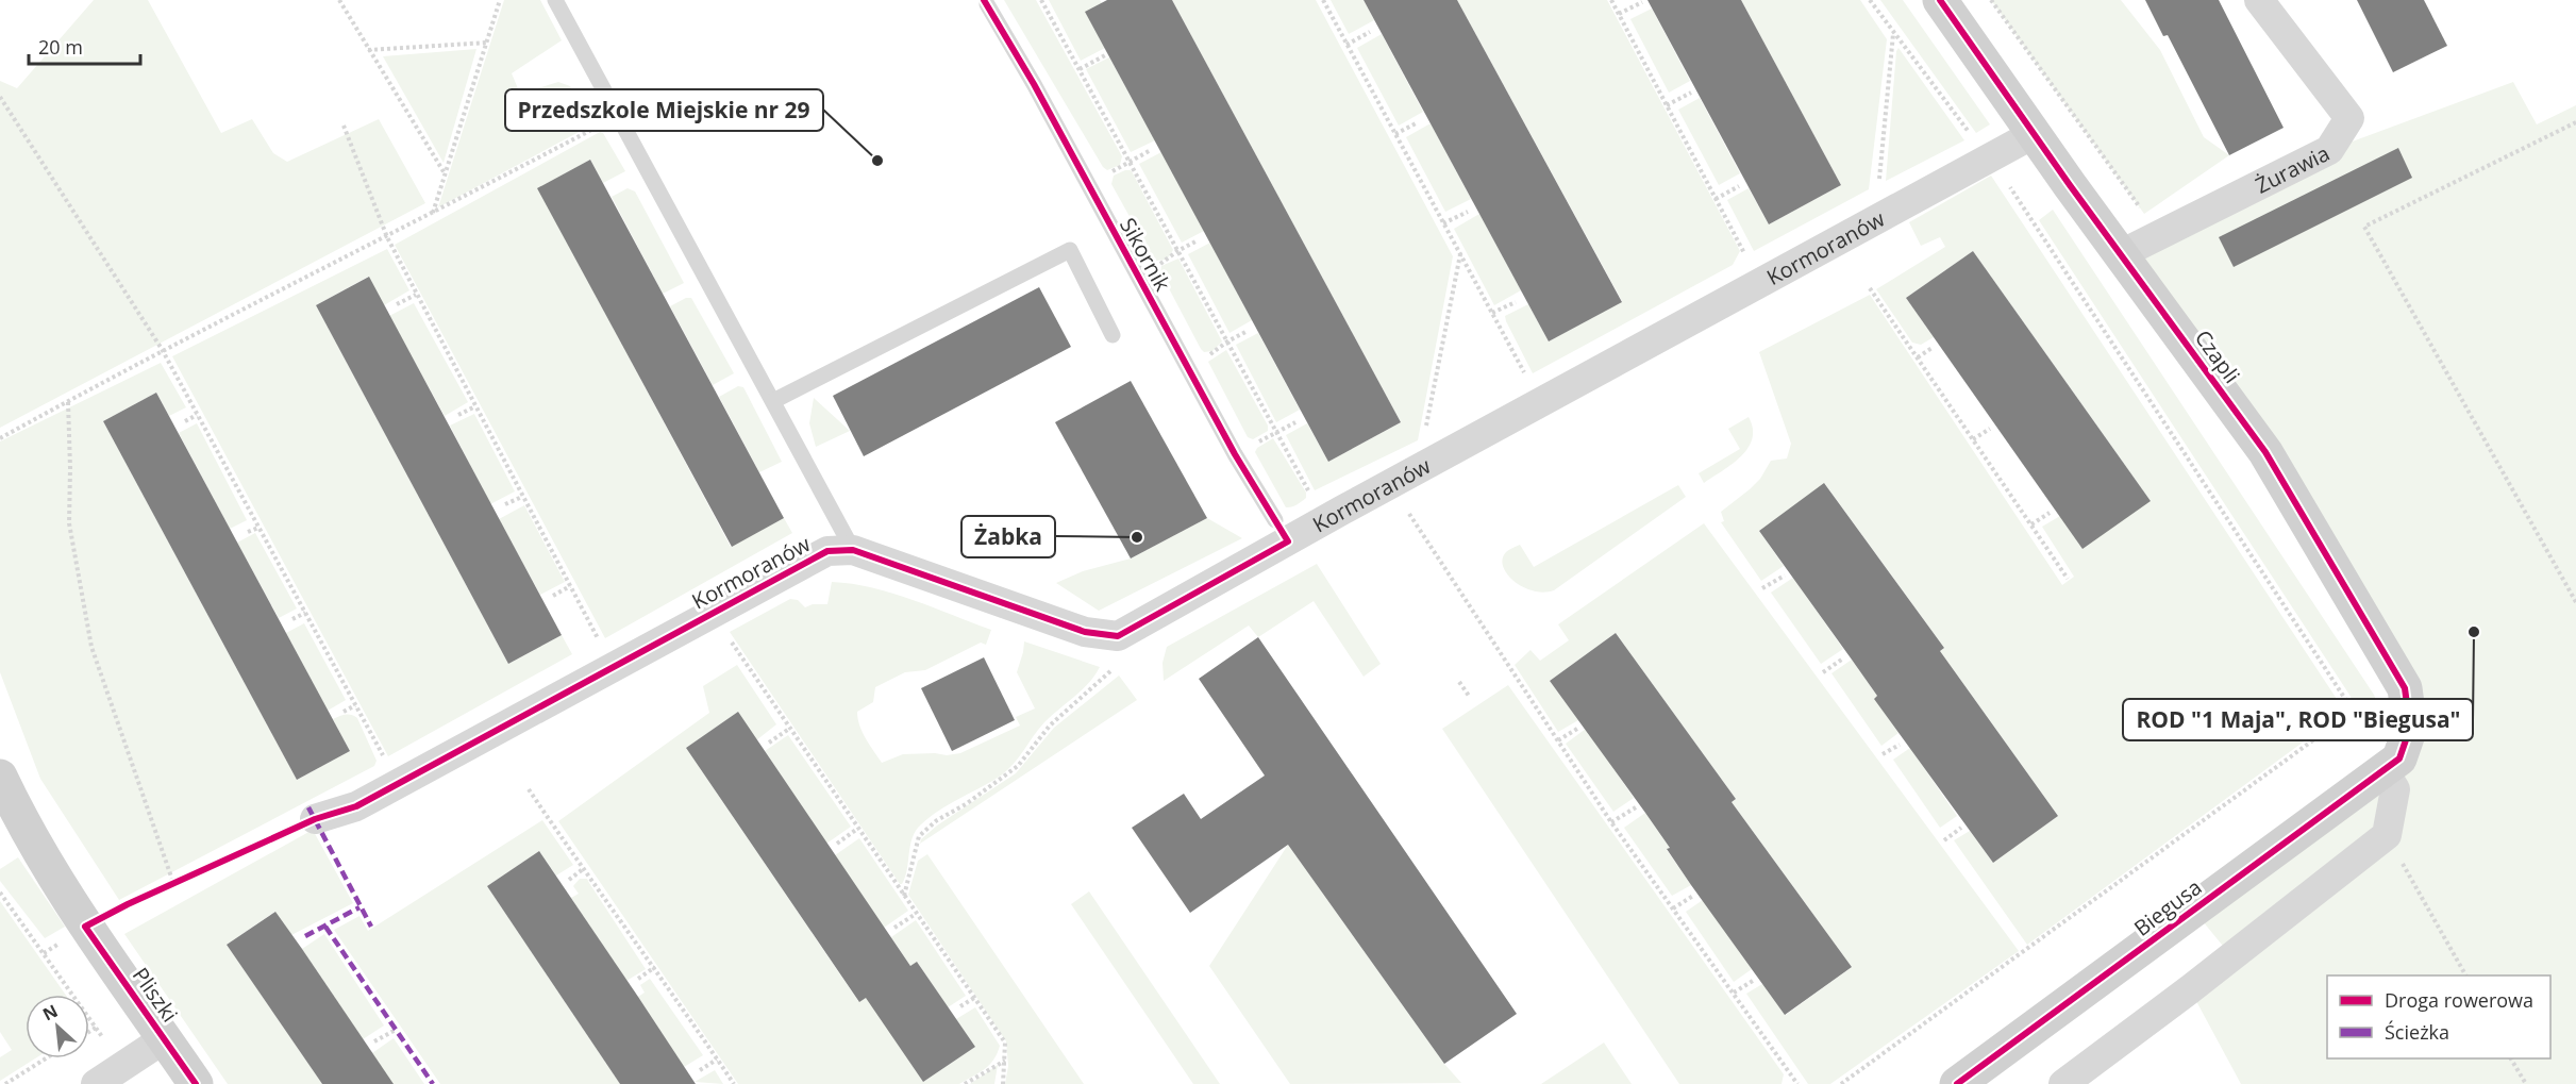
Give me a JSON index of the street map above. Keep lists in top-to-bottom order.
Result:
{
  "streets": {
    "street": [
      "Żurawia",
      "Kormoranów",
      "Czapli",
      "Biegusa",
      "Pliszki"
    ],
    "lane": ["Sikornik"]
  },
  "crossings": [
    ["Żurawia", "Czapli"],
    ["Kormoranów", "Czapli"],
    ["Czapli", "Biegusa"]
  ],
  "places": ["Przedszkole Miejskie nr 29", "Żabka", "ROD \"1 Maja\", ROD \"Biegusa\""],
  "legend": ["Droga rowerowa", "Ścieżka"],
  "scale_bar": "20 m",
  "north": "top left"
}
